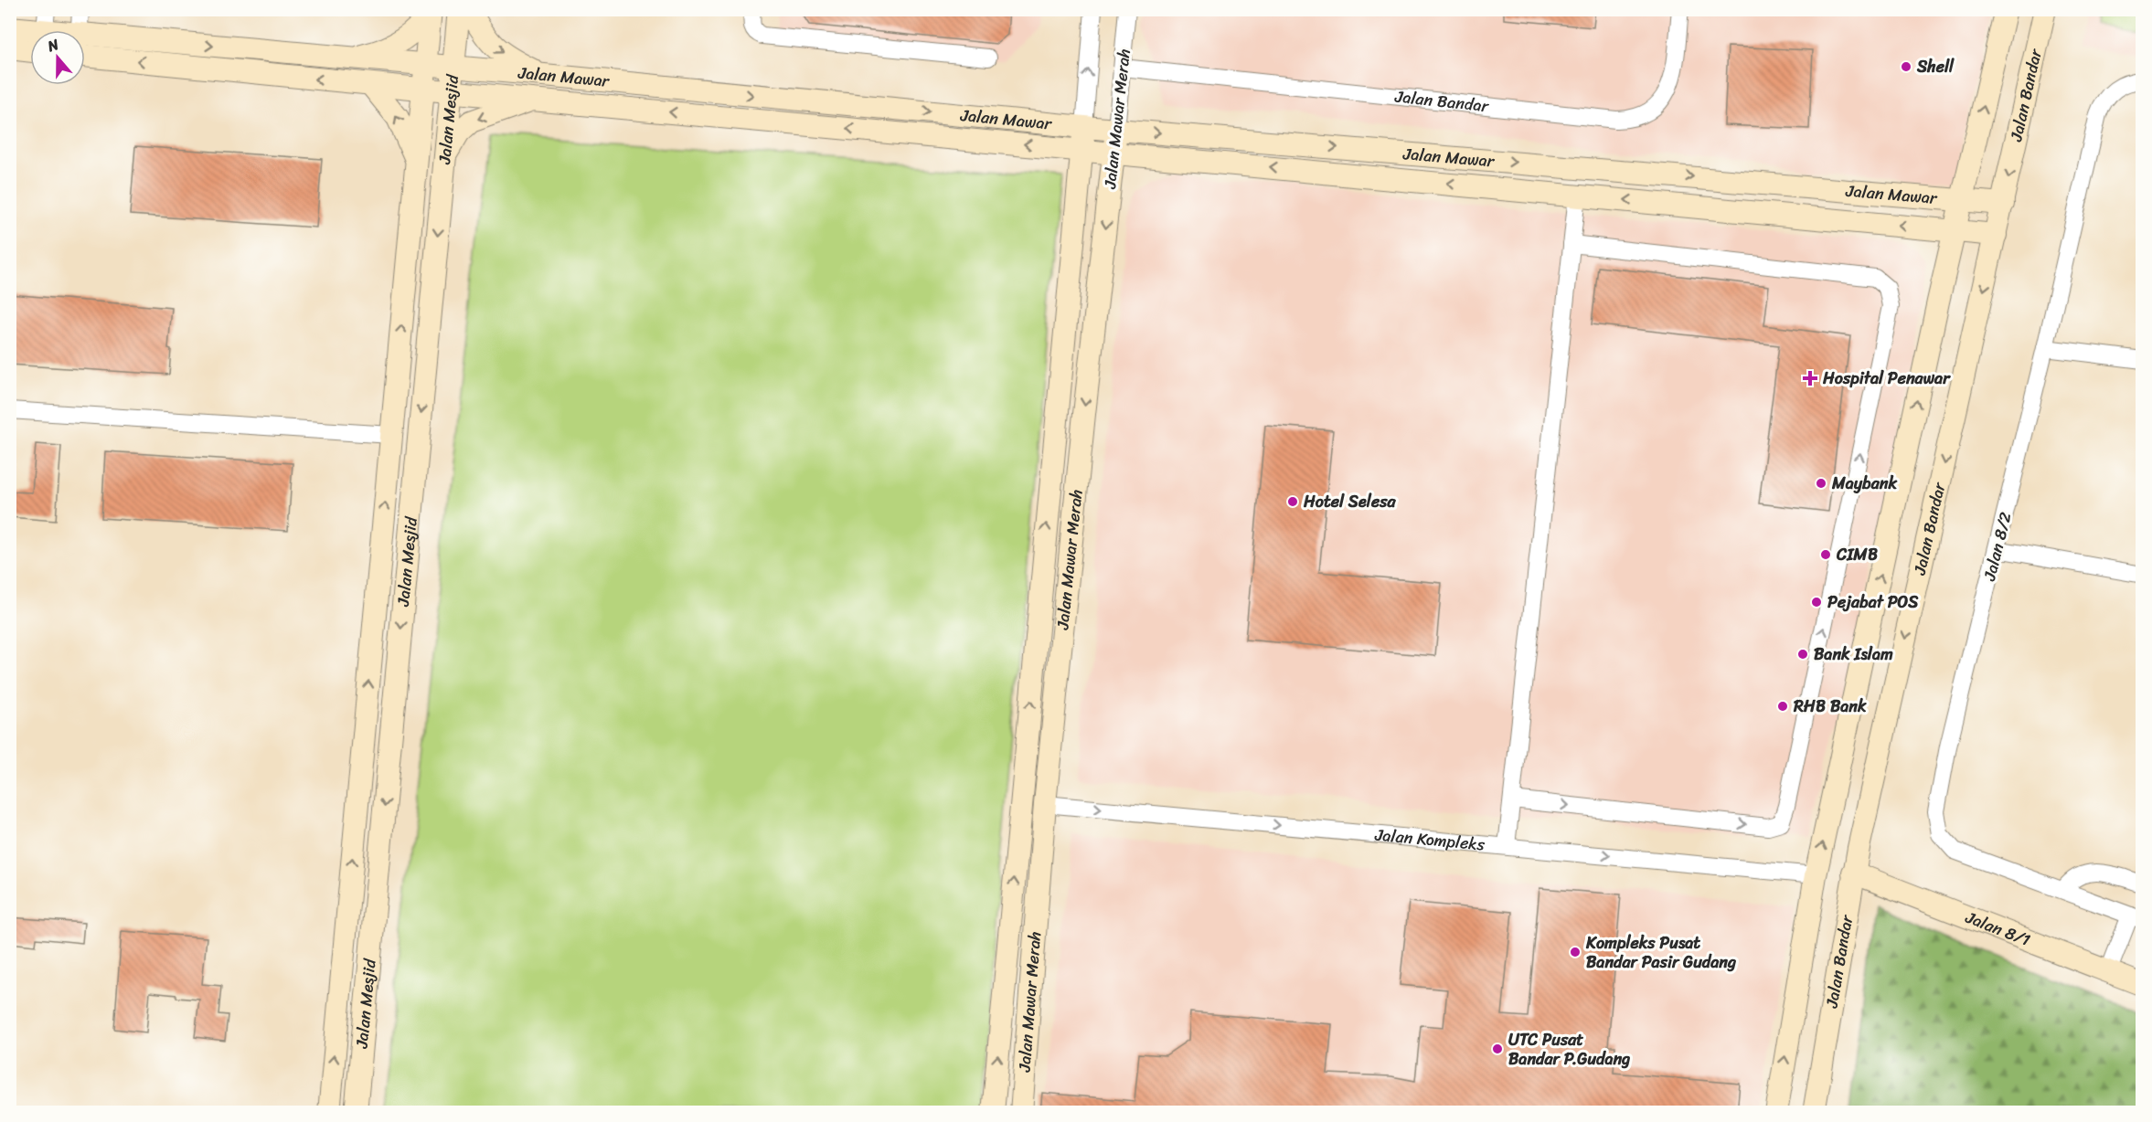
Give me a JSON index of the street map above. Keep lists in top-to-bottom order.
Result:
{
  "streets": {
    "street": [
      "Jalan Mawar",
      "Jalan Bandar",
      "Jalan Mesjid",
      "Jalan Mawar Merah",
      "Jalan 8/2",
      "Jalan Kompleks",
      "Jalan 8/1"
    ]
  },
  "crossings": [
    ["Jalan Mawar", "Jalan Bandar"],
    ["Jalan Mawar", "Jalan Mesjid"],
    ["Jalan Mawar", "Jalan Mawar Merah"],
    ["Jalan Bandar", "Jalan Mawar Merah"],
    ["Jalan Bandar", "Jalan 8/1"],
    ["Jalan Mawar Merah", "Jalan Kompleks"],
    ["Jalan 8/2", "Jalan 8/1"]
  ],
  "one_way": ["Jalan Kompleks"],
  "places": {
    "other": [
      "Shell",
      "Maybank",
      "Hotel Selesa",
      "CIMB",
      "Pejabat POS",
      "Bank Islam",
      "RHB Bank",
      "Kompleks Pusat Bandar Pasir Gudang",
      "UTC Pusat Bandar P.Gudang"
    ],
    "health": ["Hospital Penawar"]
  },
  "north": "top"
}
